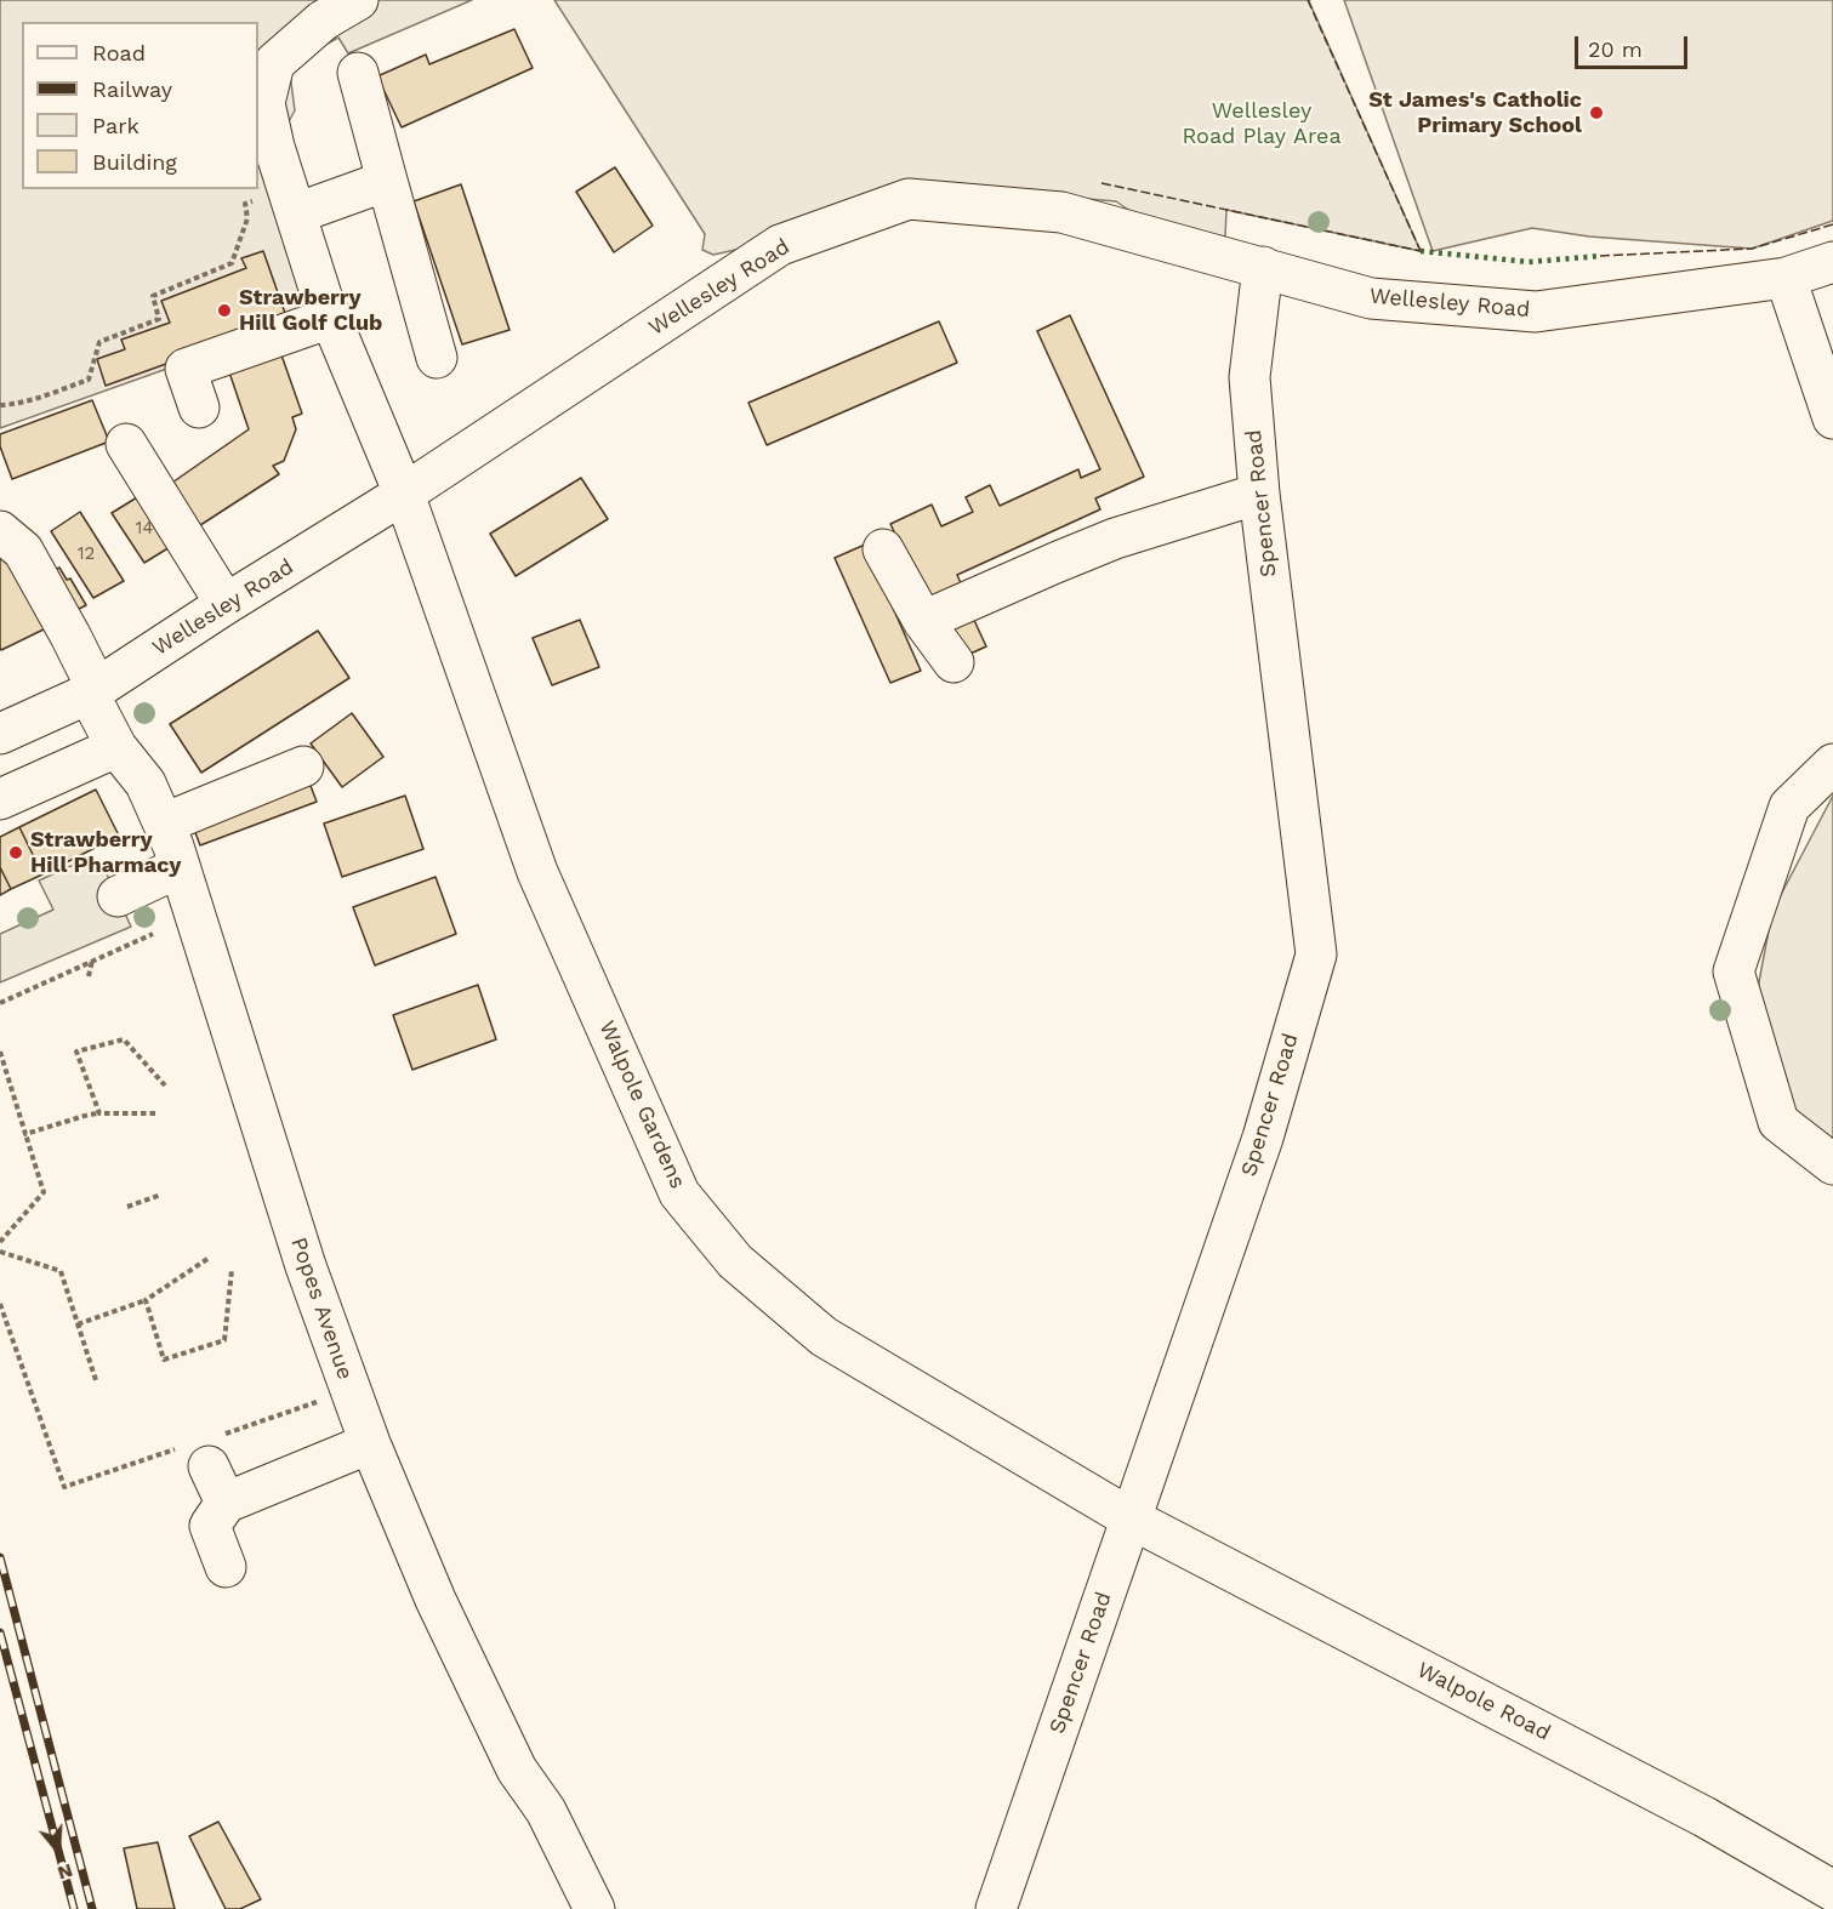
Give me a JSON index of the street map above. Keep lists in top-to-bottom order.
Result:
{
  "streets": {
    "street": [
      "Wellesley Road",
      "Spencer Road",
      "Walpole Gardens",
      "Popes Avenue",
      "Walpole Road"
    ]
  },
  "crossings": [
    ["Wellesley Road", "Spencer Road"],
    ["Wellesley Road", "Walpole Gardens"],
    ["Wellesley Road", "Popes Avenue"],
    ["Spencer Road", "Walpole Gardens"],
    ["Spencer Road", "Walpole Road"],
    ["Walpole Gardens", "Walpole Road"]
  ],
  "parks": ["Wellesley Road Play Area"],
  "places": ["St James's Catholic Primary School", "Strawberry Hill Golf Club", "Strawberry Hill Pharmacy"],
  "house_numbers": ["14", "12"],
  "legend": [
    "Road",
    "Railway",
    "Park",
    "Building"
  ],
  "scale_bar": "20 m",
  "north": "bottom"
}
